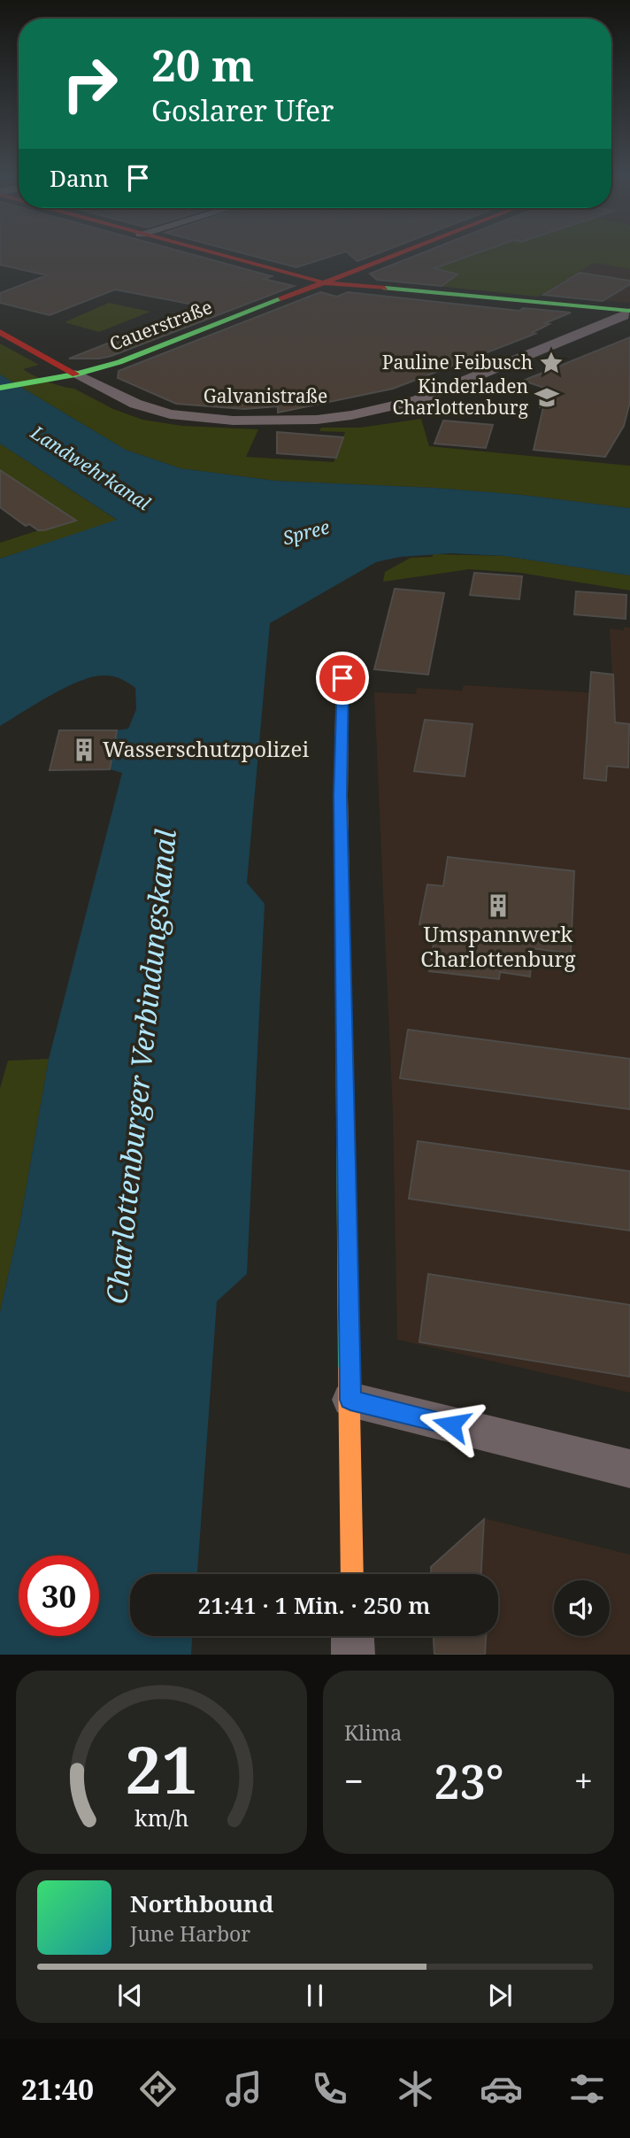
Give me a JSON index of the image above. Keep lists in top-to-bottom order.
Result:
{
  "streets": {
    "street": ["Cauerstraße", "Galvanistraße"]
  },
  "crossings": [
    ["Cauerstraße", "Galvanistraße"]
  ],
  "water": ["Landwehrkanal", "Spree", "Charlottenburger Verbindungskanal"],
  "places": {
    "place": ["Pauline Feibusch"],
    "school or university": ["Kinderladen Charlottenburg"],
    "building": ["Wasserschutzpolizei", "Umspannwerk Charlottenburg"]
  },
  "page": {
    "turn": ["20 m", "Goslarer Ufer"],
    "then": "Dann",
    "limit": "30",
    "trip": "21:41 · 1 Min. · 250 m",
    "tile": "Klima",
    "heat": ["−", "23°", "+"],
    "song": ["Northbound", "June Harbor"],
    "tabs": "21:40",
    "gauge": ["21", "km/h"]
  }
}
